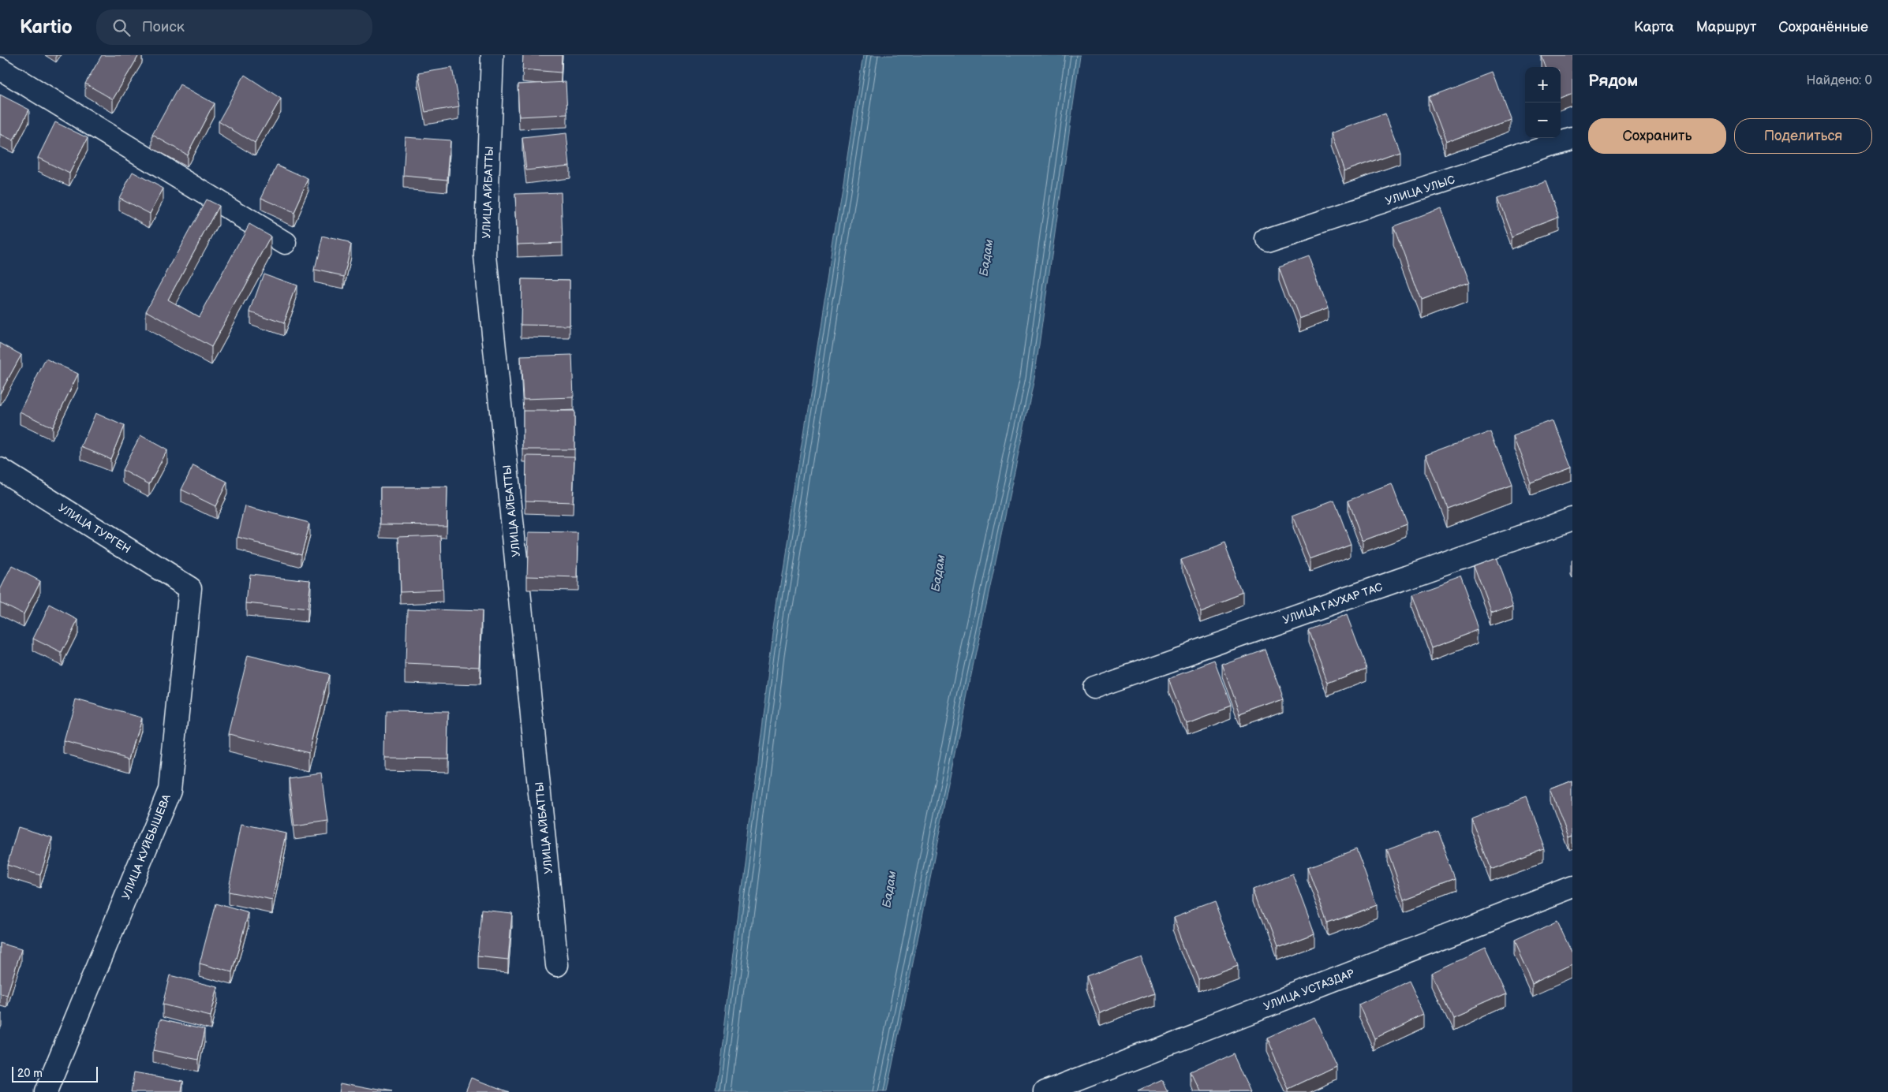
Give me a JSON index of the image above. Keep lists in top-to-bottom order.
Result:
{
  "streets": {
    "street": [
      "УЛИЦА УЛЫС",
      "УЛИЦА АЙБАТТЫ",
      "УЛИЦА ТУРГЕН",
      "УЛИЦА ГАУХАР ТАС",
      "УЛИЦА КУЙБЫШЕВА",
      "УЛИЦА УСТАЗДАР"
    ]
  },
  "crossings": [
    ["УЛИЦА ТУРГЕН", "УЛИЦА КУЙБЫШЕВА"]
  ],
  "water": ["Бадам"],
  "scale_bar": "20 m",
  "page": {
    "header": "Kartio",
    "search": "Поиск",
    "nav": ["Карта", "Маршрут", "Сохранённые"],
    "heading": ["Рядом", "Найдено: 0"],
    "map_buttons": ["+", "−"],
    "buttons": ["Сохранить", "Поделиться"],
    "scale": "20 m"
  }
}
